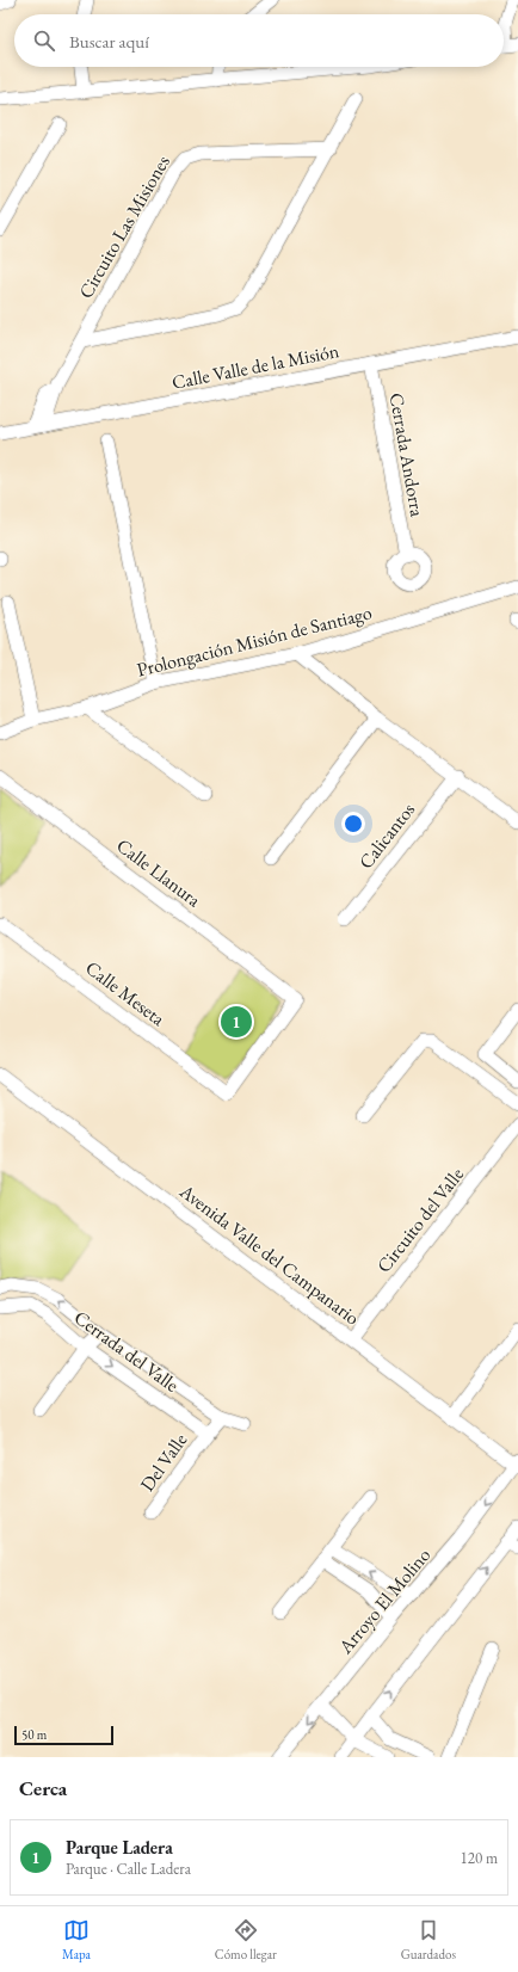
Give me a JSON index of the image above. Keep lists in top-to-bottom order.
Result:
{
  "streets": {
    "street": [
      "Circuito Las Misiones",
      "Calle Valle de la Misión",
      "Cerrada Andorra",
      "Prolongación Misión de Santiago",
      "Calicantos",
      "Calle Llanura",
      "Calle Meseta",
      "Circuito del Valle",
      "Avenida Valle del Campanario",
      "Cerrada del Valle",
      "Del Valle",
      "Arroyo El Molino"
    ]
  },
  "crossings": [
    ["Circuito Las Misiones", "Calle Valle de la Misión"],
    ["Calle Valle de la Misión", "Cerrada Andorra"],
    ["Calle Llanura", "Calle Meseta"],
    ["Circuito del Valle", "Avenida Valle del Campanario"],
    ["Avenida Valle del Campanario", "Arroyo El Molino"],
    ["Cerrada del Valle", "Del Valle"]
  ],
  "scale_bar": "50 m",
  "page": {
    "search": "Buscar aquí",
    "pins": "1",
    "scale": "50 m",
    "heading": "Cerca",
    "list": [
      {
        "mark": "1",
        "name": "Parque Ladera",
        "note": "Parque · Calle Ladera",
        "value": "120 m"
      }
    ],
    "nav": ["Mapa", "Cómo llegar", "Guardados"]
  }
}
